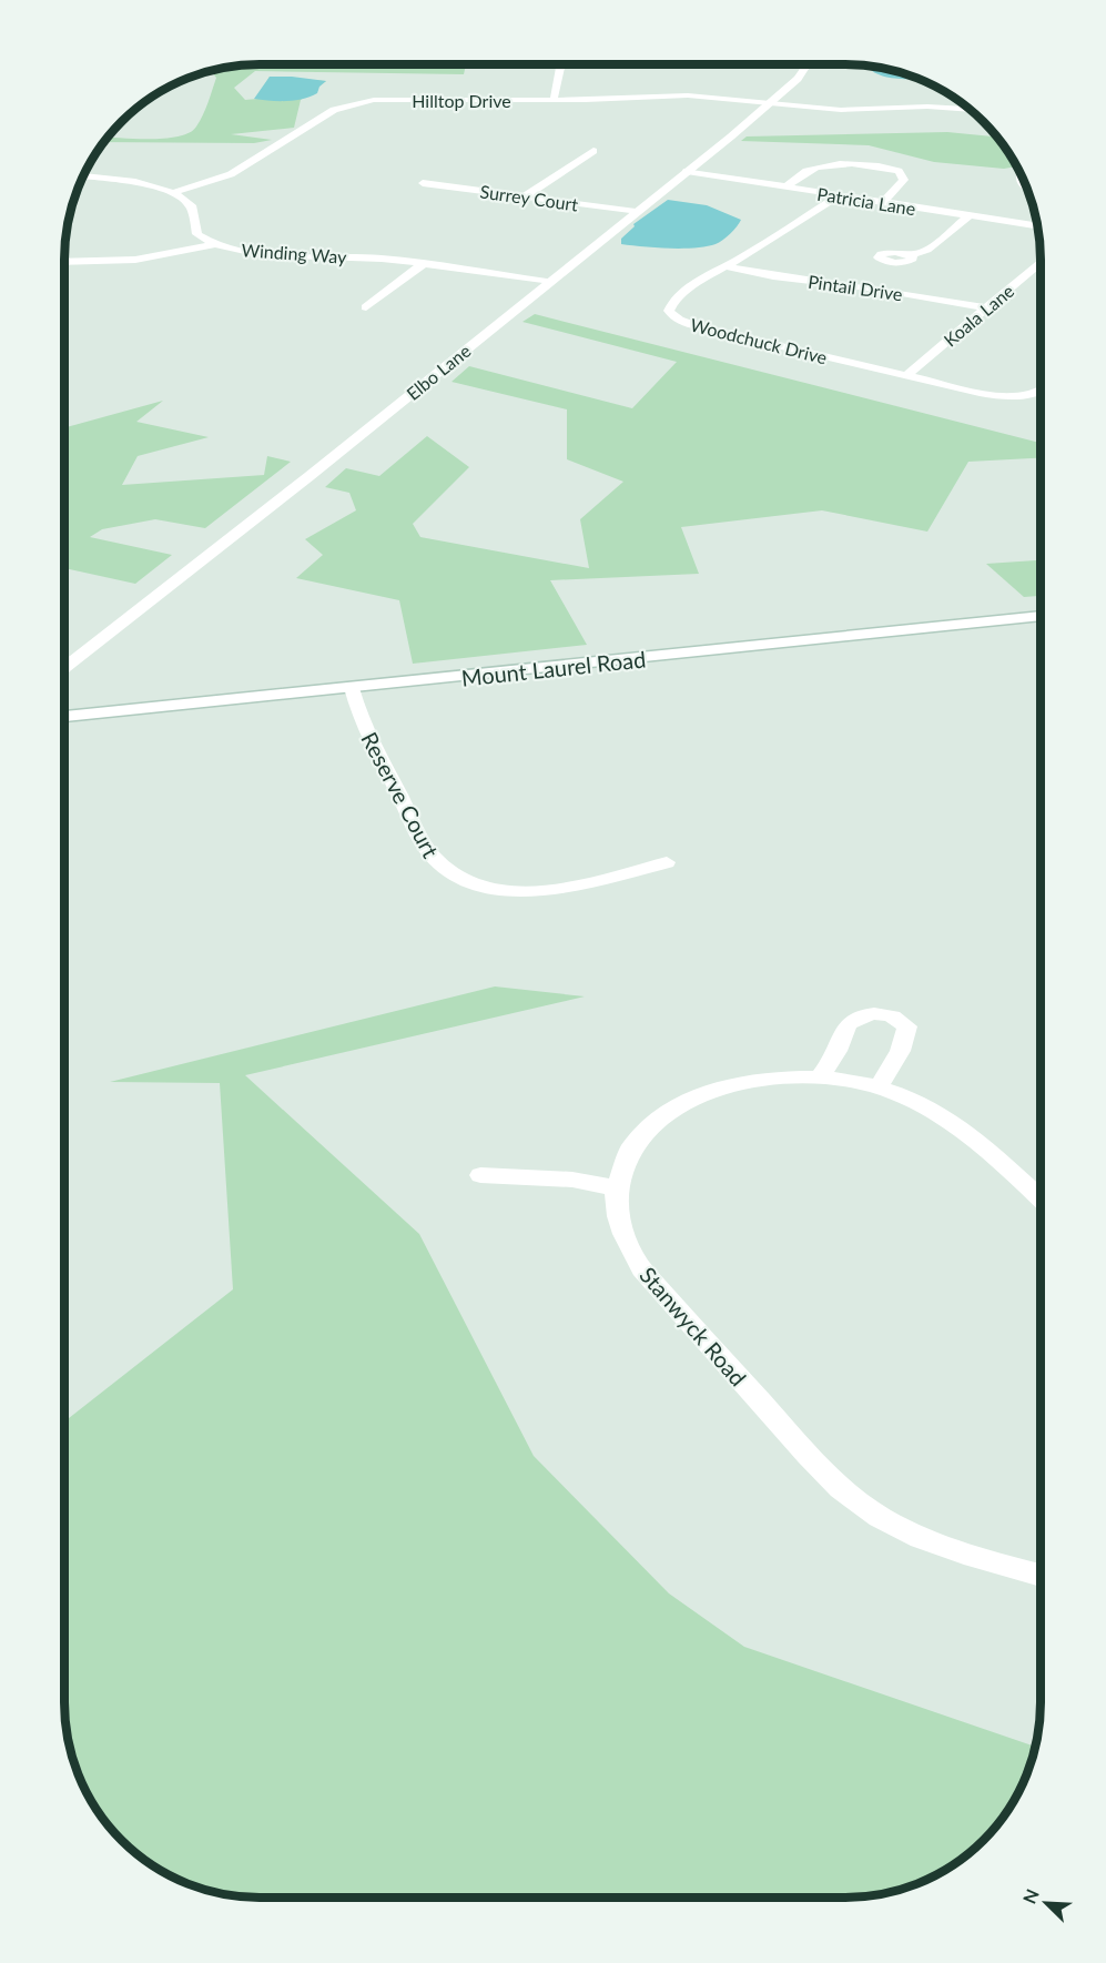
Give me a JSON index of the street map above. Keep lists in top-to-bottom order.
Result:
{
  "streets": {
    "street": [
      "Hilltop Drive",
      "Surrey Court",
      "Patricia Lane",
      "Winding Way",
      "Pintail Drive",
      "Koala Lane",
      "Woodchuck Drive",
      "Elbo Lane",
      "Mount Laurel Road",
      "Reserve Court",
      "Stanwyck Road"
    ]
  },
  "crossings": [
    ["Hilltop Drive", "Winding Way"],
    ["Hilltop Drive", "Elbo Lane"],
    ["Surrey Court", "Elbo Lane"],
    ["Patricia Lane", "Woodchuck Drive"],
    ["Patricia Lane", "Elbo Lane"],
    ["Winding Way", "Elbo Lane"],
    ["Pintail Drive", "Koala Lane"],
    ["Pintail Drive", "Woodchuck Drive"],
    ["Koala Lane", "Woodchuck Drive"],
    ["Mount Laurel Road", "Reserve Court"]
  ],
  "north": "top left"
}
